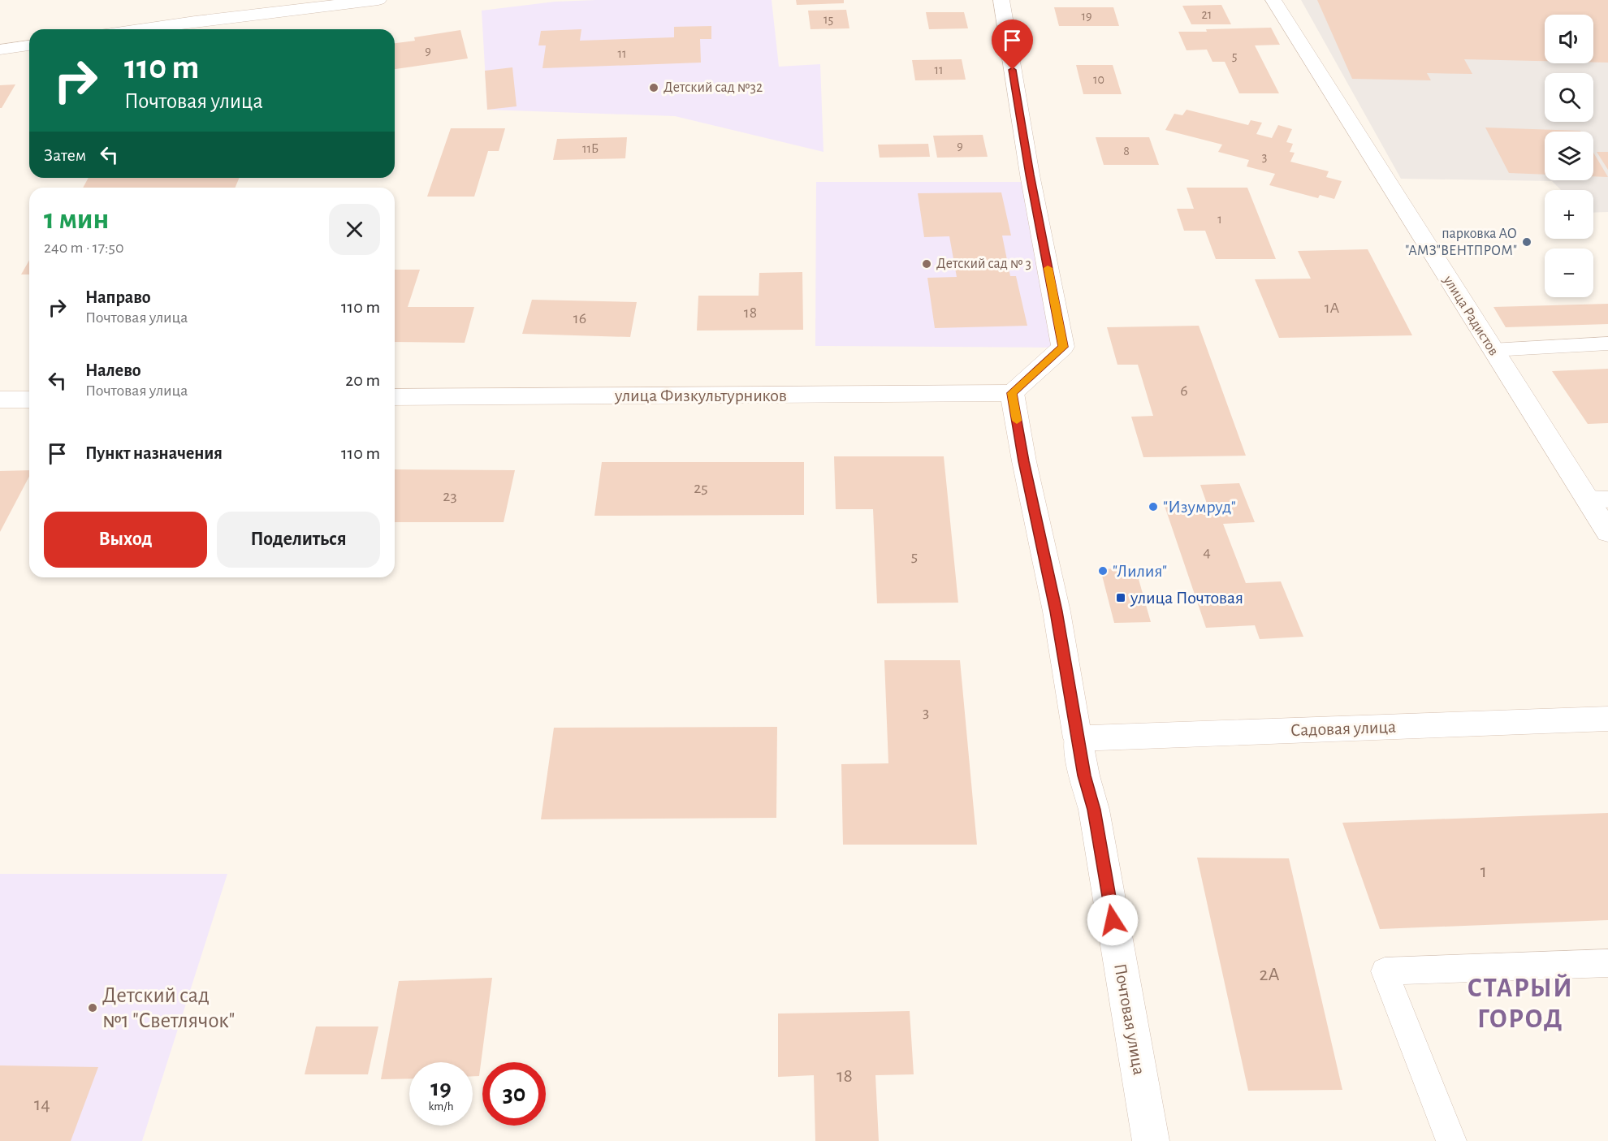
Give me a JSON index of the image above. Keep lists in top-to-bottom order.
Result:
{
  "streets": {
    "street": [
      "улица Радистов",
      "улица Физкультурников",
      "Садовая улица",
      "Почтовая улица"
    ]
  },
  "crossings": [
    ["улица Физкультурников", "Почтовая улица"],
    ["Садовая улица", "Почтовая улица"]
  ],
  "districts": ["СТАРЫЙ ГОРОД"],
  "places": {
    "other": [
      "Детский сад №32",
      "парковка АО \"АМЗ\"ВЕНТПРОМ\"",
      "Детский сад № 3",
      "\"Изумруд\"",
      "\"Лилия\"",
      "Детский сад №1 \"Светлячок\""
    ],
    "transit": ["улица Почтовая"]
  },
  "house_numbers": [
    "21",
    "19",
    "15",
    "9",
    "11",
    "5",
    "11",
    "10",
    "9",
    "11Б",
    "8",
    "3",
    "1",
    "1А",
    "18",
    "16",
    "6",
    "25",
    "23",
    "4",
    "5",
    "3",
    "1",
    "2А",
    "18",
    "14"
  ],
  "page": {
    "map_buttons": ["+", "−"],
    "turn": ["110 m", "Почтовая улица"],
    "then": "Затем",
    "heading": ["1 мин", "240 m · 17:50"],
    "list": [
      {
        "name": "Направо",
        "note": "Почтовая улица",
        "value": "110 m"
      },
      {
        "name": "Налево",
        "note": "Почтовая улица",
        "value": "20 m"
      },
      {
        "name": "Пункт назначения",
        "value": "110 m"
      }
    ],
    "buttons": ["Выход", "Поделиться"],
    "speed": "19 km/h",
    "limit": "30"
  }
}
